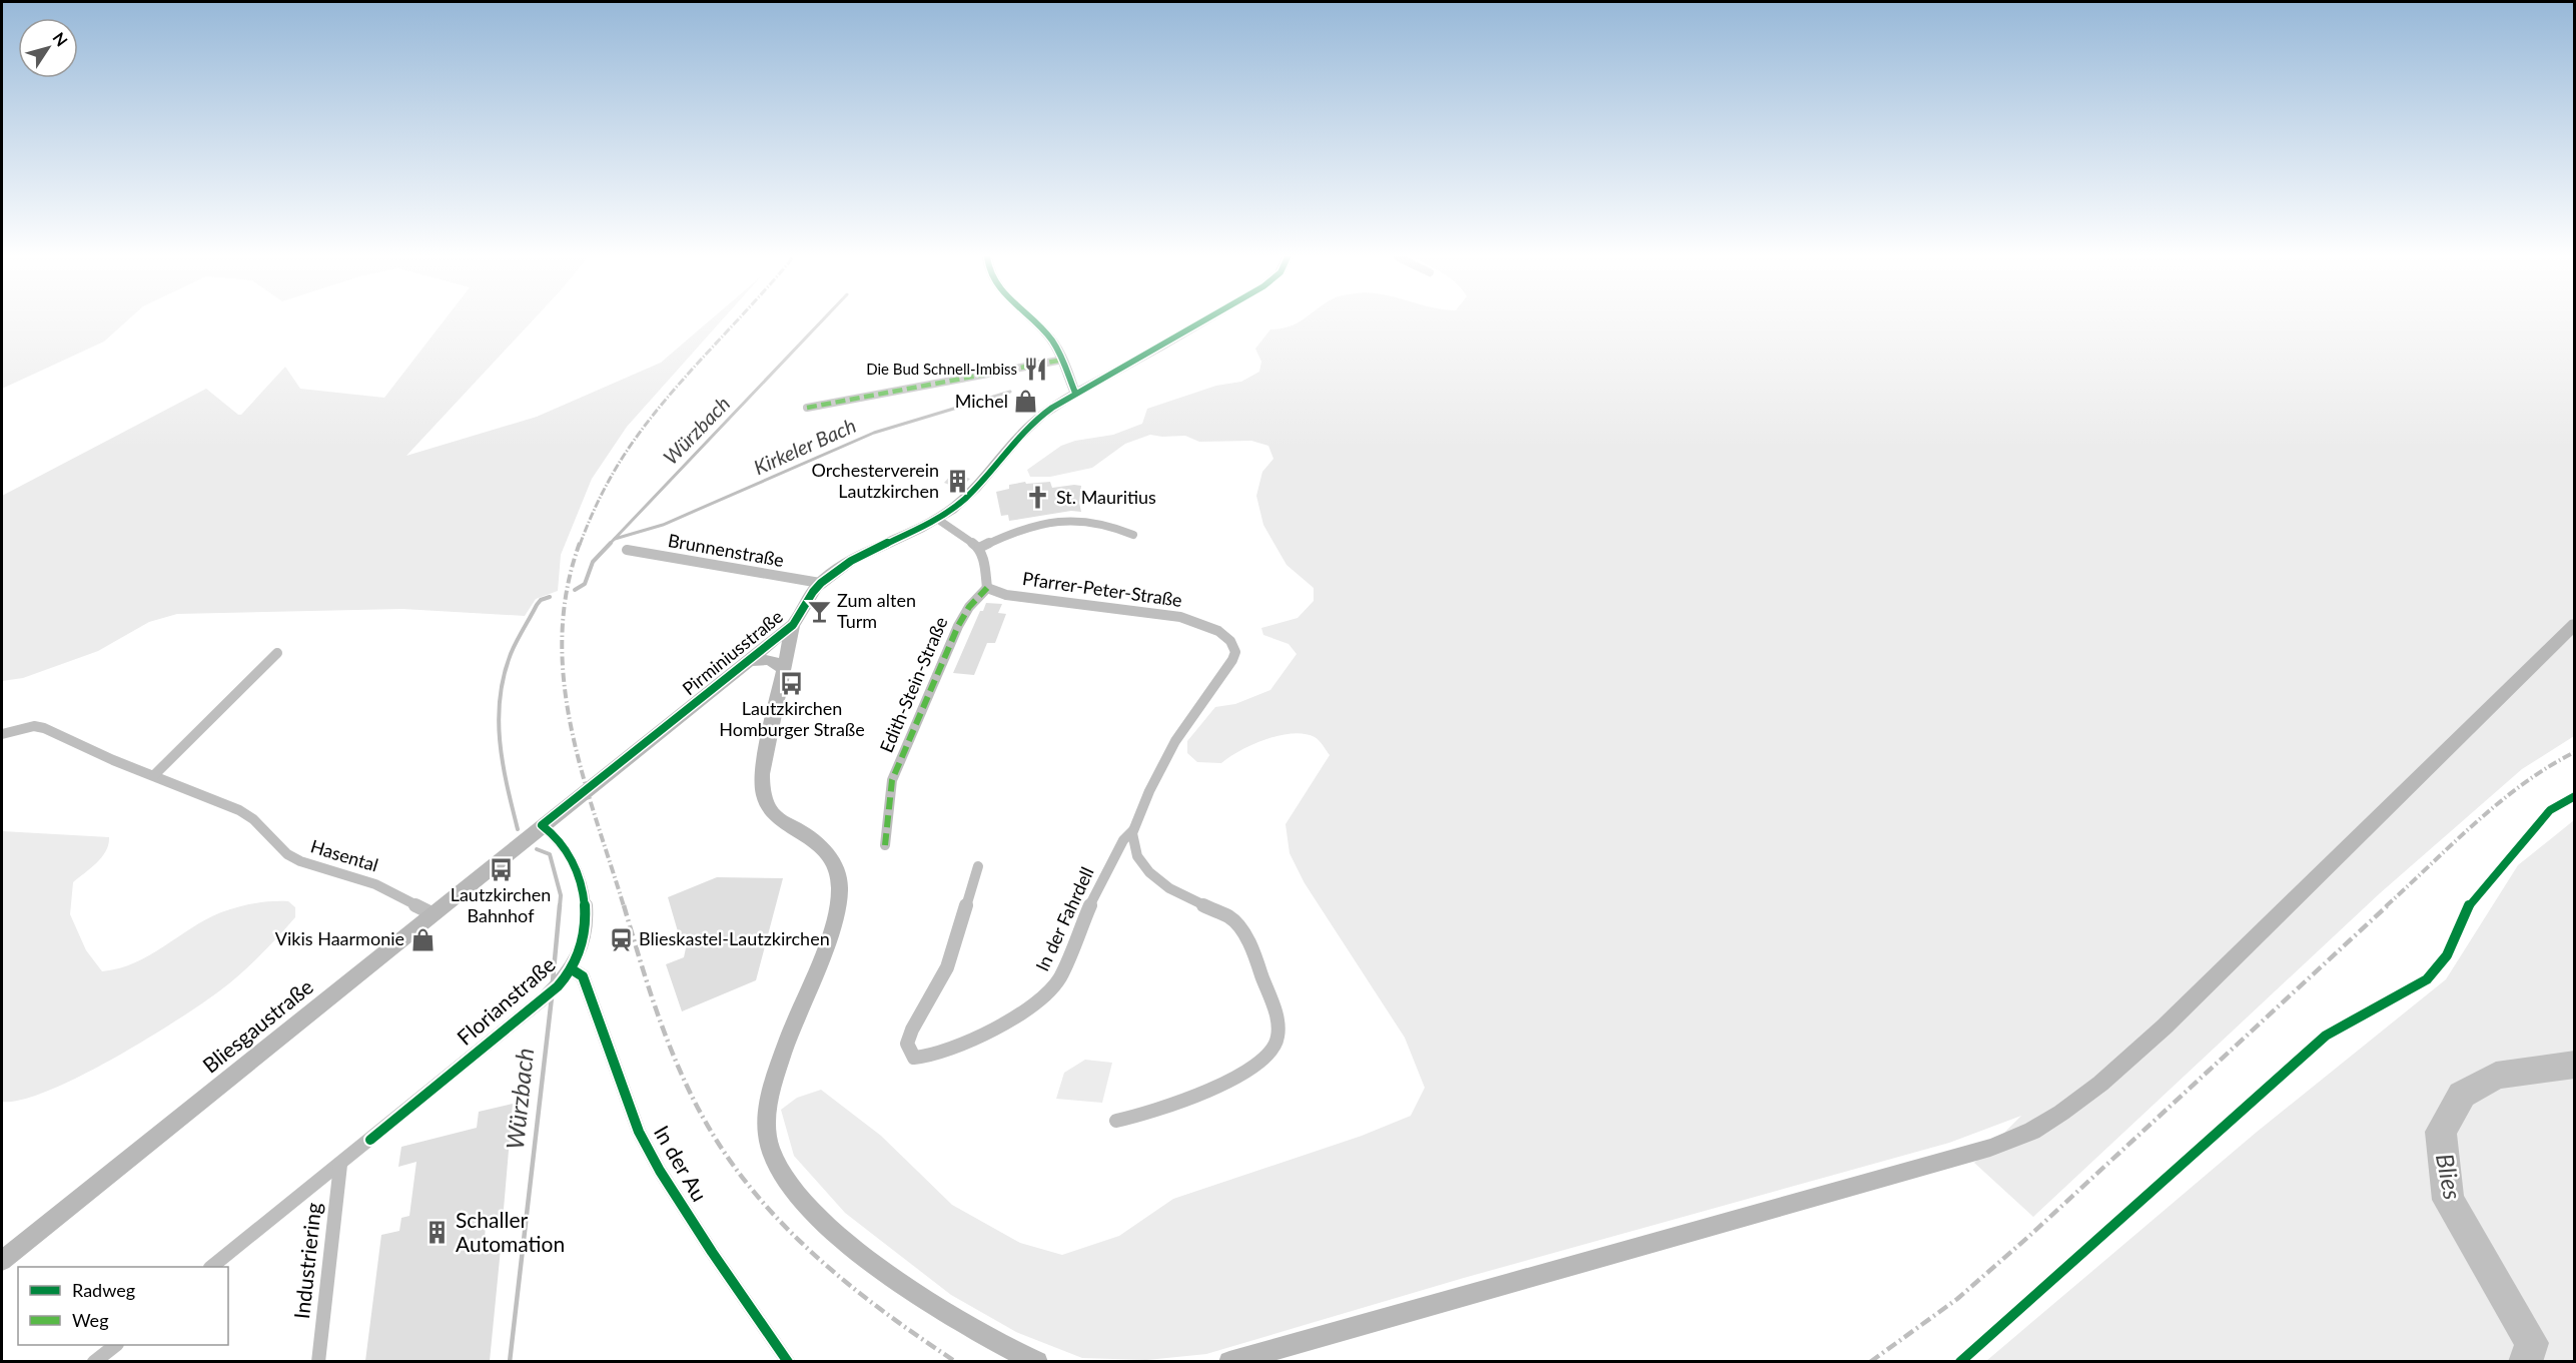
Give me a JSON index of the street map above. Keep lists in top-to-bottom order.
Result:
{
  "streets": {
    "main road": ["Pirminiusstraße", "Bliesgaustraße"],
    "street": [
      "Brunnenstraße",
      "Pfarrer-Peter-Straße",
      "Edith-Stein-Straße",
      "Hasental",
      "In der Fahrdell",
      "Florianstraße",
      "In der Au",
      "Industriering"
    ]
  },
  "crossings": [
    ["Brunnenstraße", "Pirminiusstraße"],
    ["Pfarrer-Peter-Straße", "Edith-Stein-Straße"],
    ["Pfarrer-Peter-Straße", "In der Fahrdell"],
    ["Pirminiusstraße", "Florianstraße"],
    ["Pirminiusstraße", "Bliesgaustraße"],
    ["Hasental", "Bliesgaustraße"],
    ["Florianstraße", "Bliesgaustraße"],
    ["Florianstraße", "In der Au"],
    ["Florianstraße", "Industriering"]
  ],
  "water": ["Würzbach", "Kirkeler Bach", "Blies"],
  "places": {
    "restaurant": ["Die Bud Schnell-Imbiss"],
    "shop": ["Michel", "Vikis Haarmonie"],
    "building": ["Orchesterverein Lautzkirchen", "Schaller Automation"],
    "church": ["St. Mauritius"],
    "bar": ["Zum alten Turm"],
    "bus stop": ["Lautzkirchen Homburger Straße", "Lautzkirchen Bahnhof"],
    "station": ["Blieskastel-Lautzkirchen"]
  },
  "legend": ["Radweg", "Weg"],
  "north": "top right"
}
